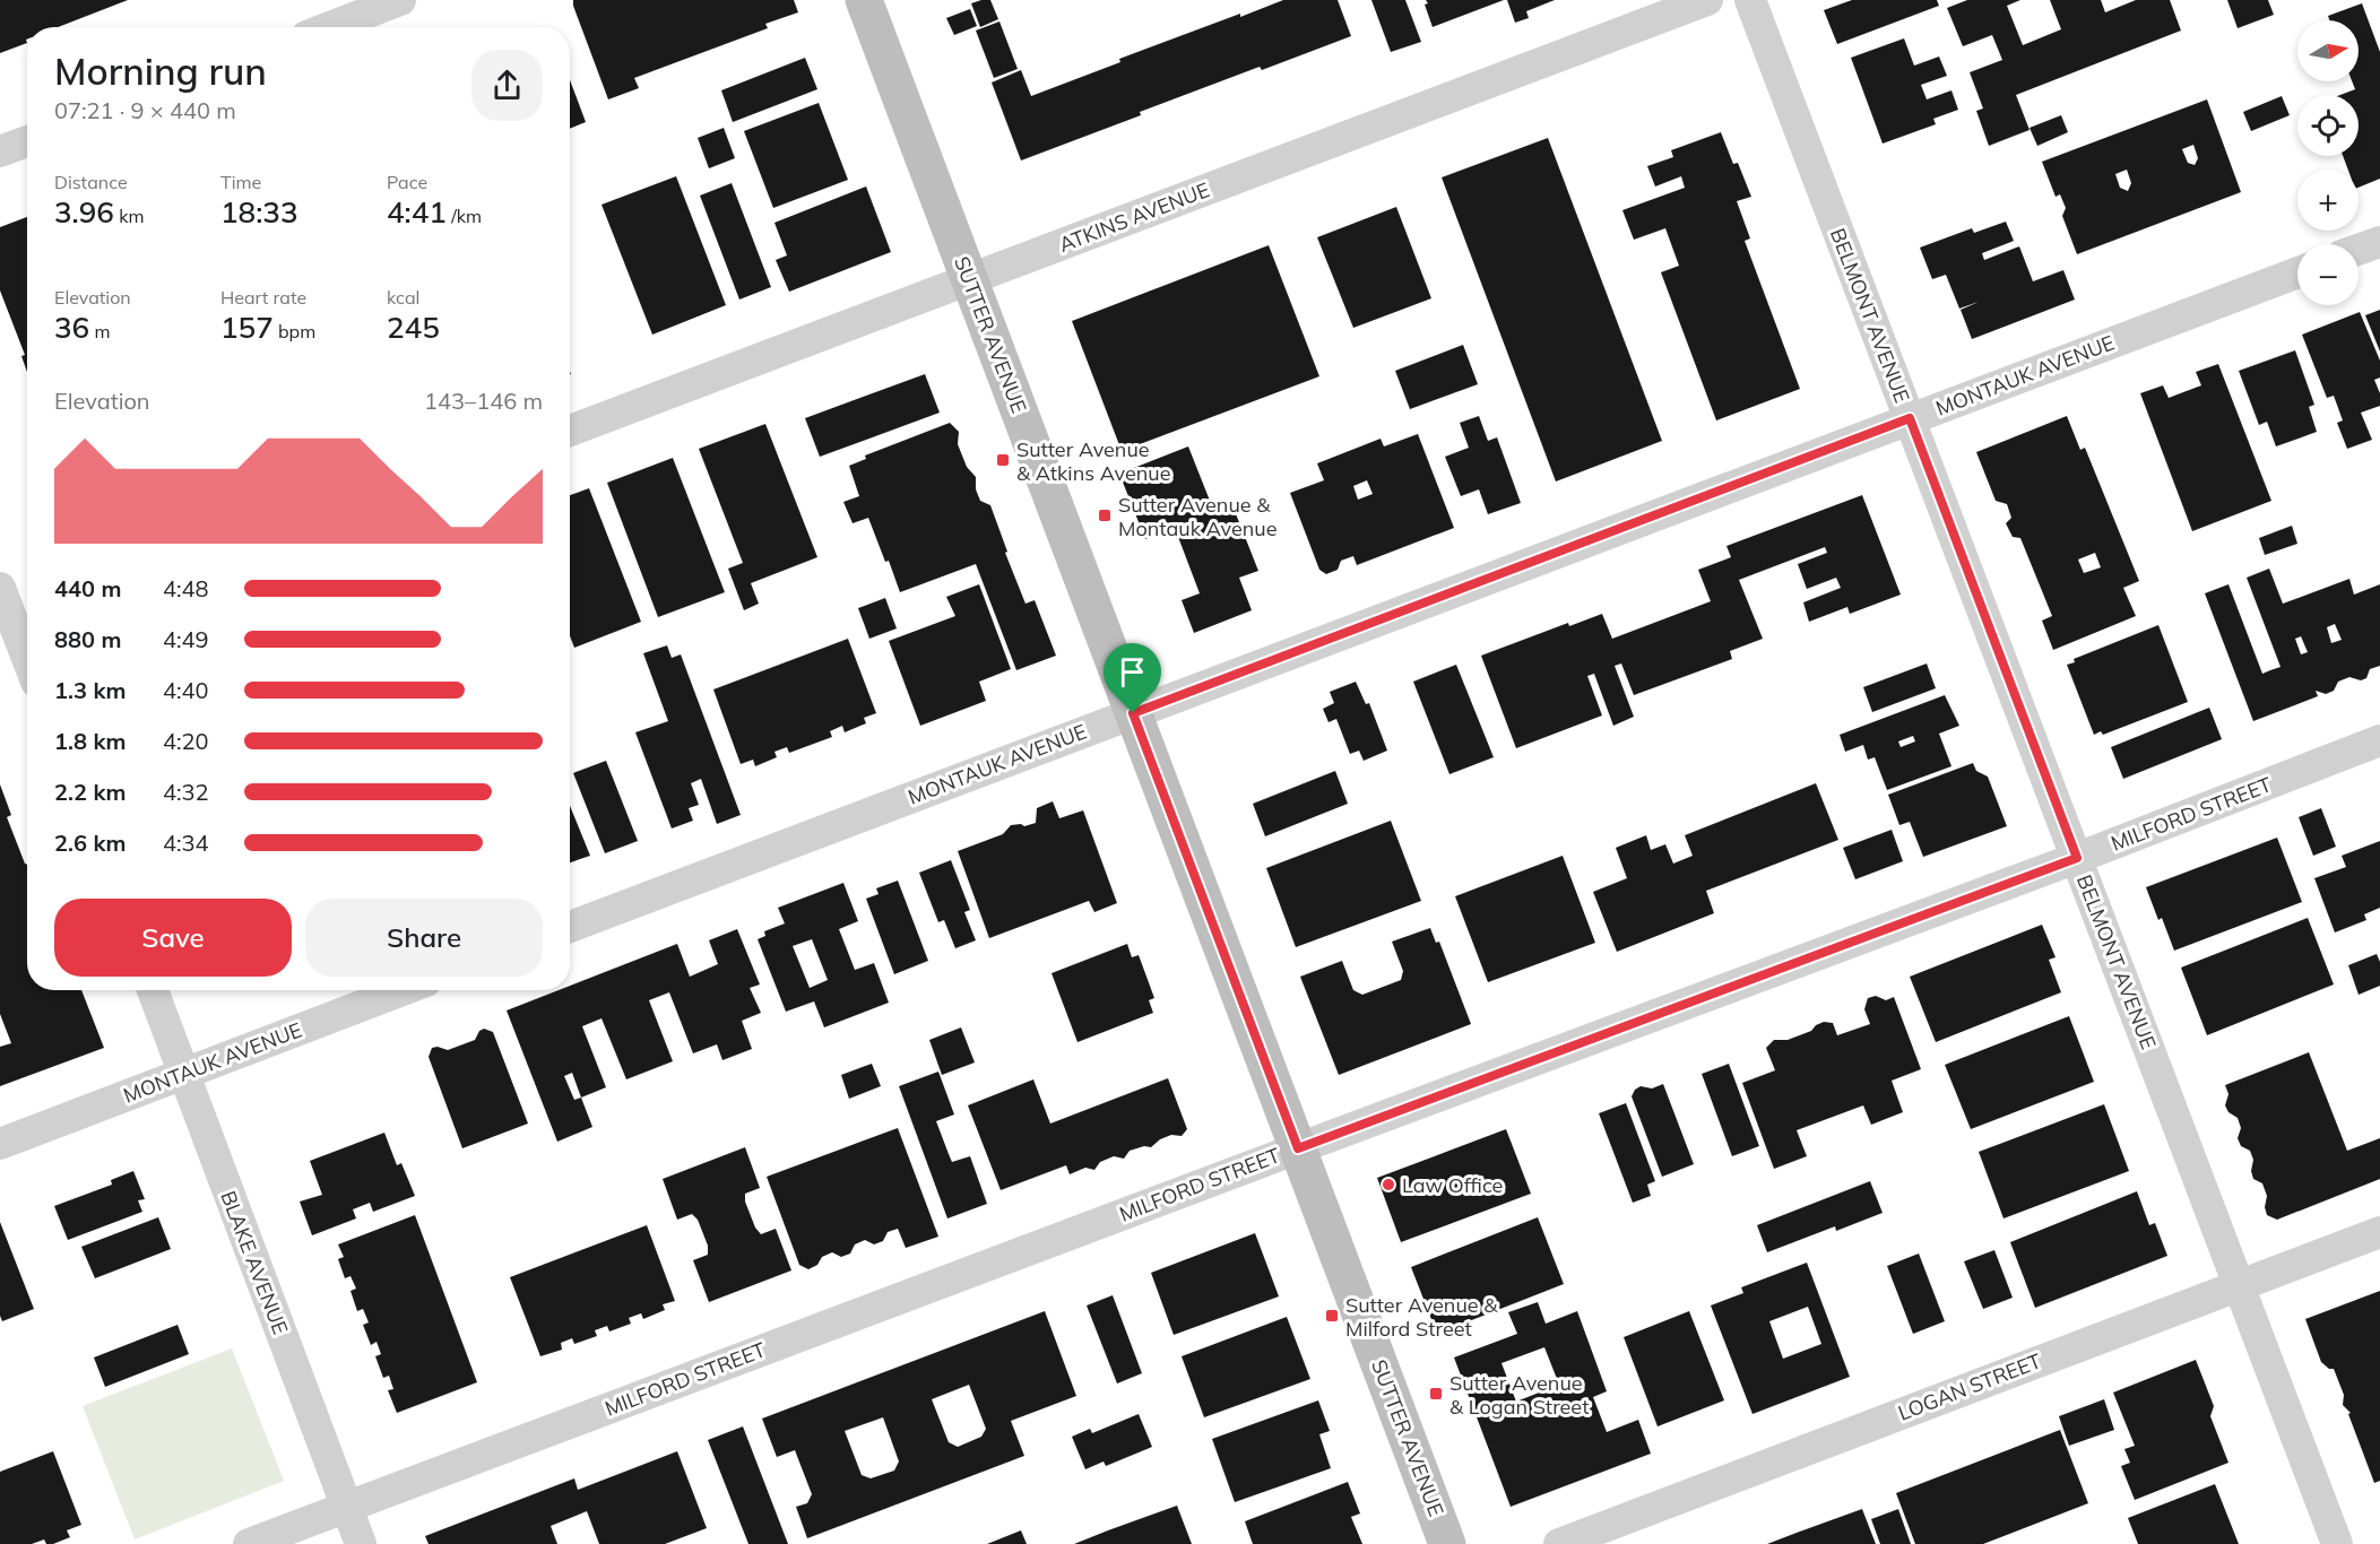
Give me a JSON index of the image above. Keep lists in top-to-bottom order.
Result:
{
  "streets": {
    "street": [
      "ATKINS AVENUE",
      "BELMONT AVENUE",
      "SUTTER AVENUE",
      "MONTAUK AVENUE",
      "MILFORD STREET",
      "BLAKE AVENUE",
      "LOGAN STREET"
    ]
  },
  "crossings": [
    ["ATKINS AVENUE", "SUTTER AVENUE"],
    ["BELMONT AVENUE", "MONTAUK AVENUE"],
    ["BELMONT AVENUE", "MILFORD STREET"],
    ["BELMONT AVENUE", "LOGAN STREET"],
    ["SUTTER AVENUE", "MONTAUK AVENUE"],
    ["SUTTER AVENUE", "MILFORD STREET"],
    ["MONTAUK AVENUE", "BLAKE AVENUE"],
    ["MILFORD STREET", "BLAKE AVENUE"]
  ],
  "places": {
    "transit": [
      "Sutter Avenue & Atkins Avenue",
      "Sutter Avenue & Montauk Avenue",
      "Sutter Avenue & Milford Street",
      "Sutter Avenue & Logan Street"
    ],
    "other": ["Law Office"]
  },
  "north": "right",
  "page": {
    "map_buttons": ["+", "−"],
    "heading": ["Morning run", "07:21 · 9 × 440 m"],
    "stats": [
      ["Distance", "3.96 km"],
      ["Time", "18:33"],
      ["Pace", "4:41 /km"],
      ["Elevation", "36 m"],
      ["Heart rate", "157 bpm"],
      ["kcal", "245"]
    ],
    "chart": ["Elevation", "143–146 m"],
    "list": [
      {
        "name": "440 m",
        "note": "4:48"
      },
      {
        "name": "880 m",
        "note": "4:49"
      },
      {
        "name": "1.3 km",
        "note": "4:40"
      },
      {
        "name": "1.8 km",
        "note": "4:20"
      },
      {
        "name": "2.2 km",
        "note": "4:32"
      },
      {
        "name": "2.6 km",
        "note": "4:34"
      }
    ],
    "buttons": ["Save", "Share"]
  }
}
